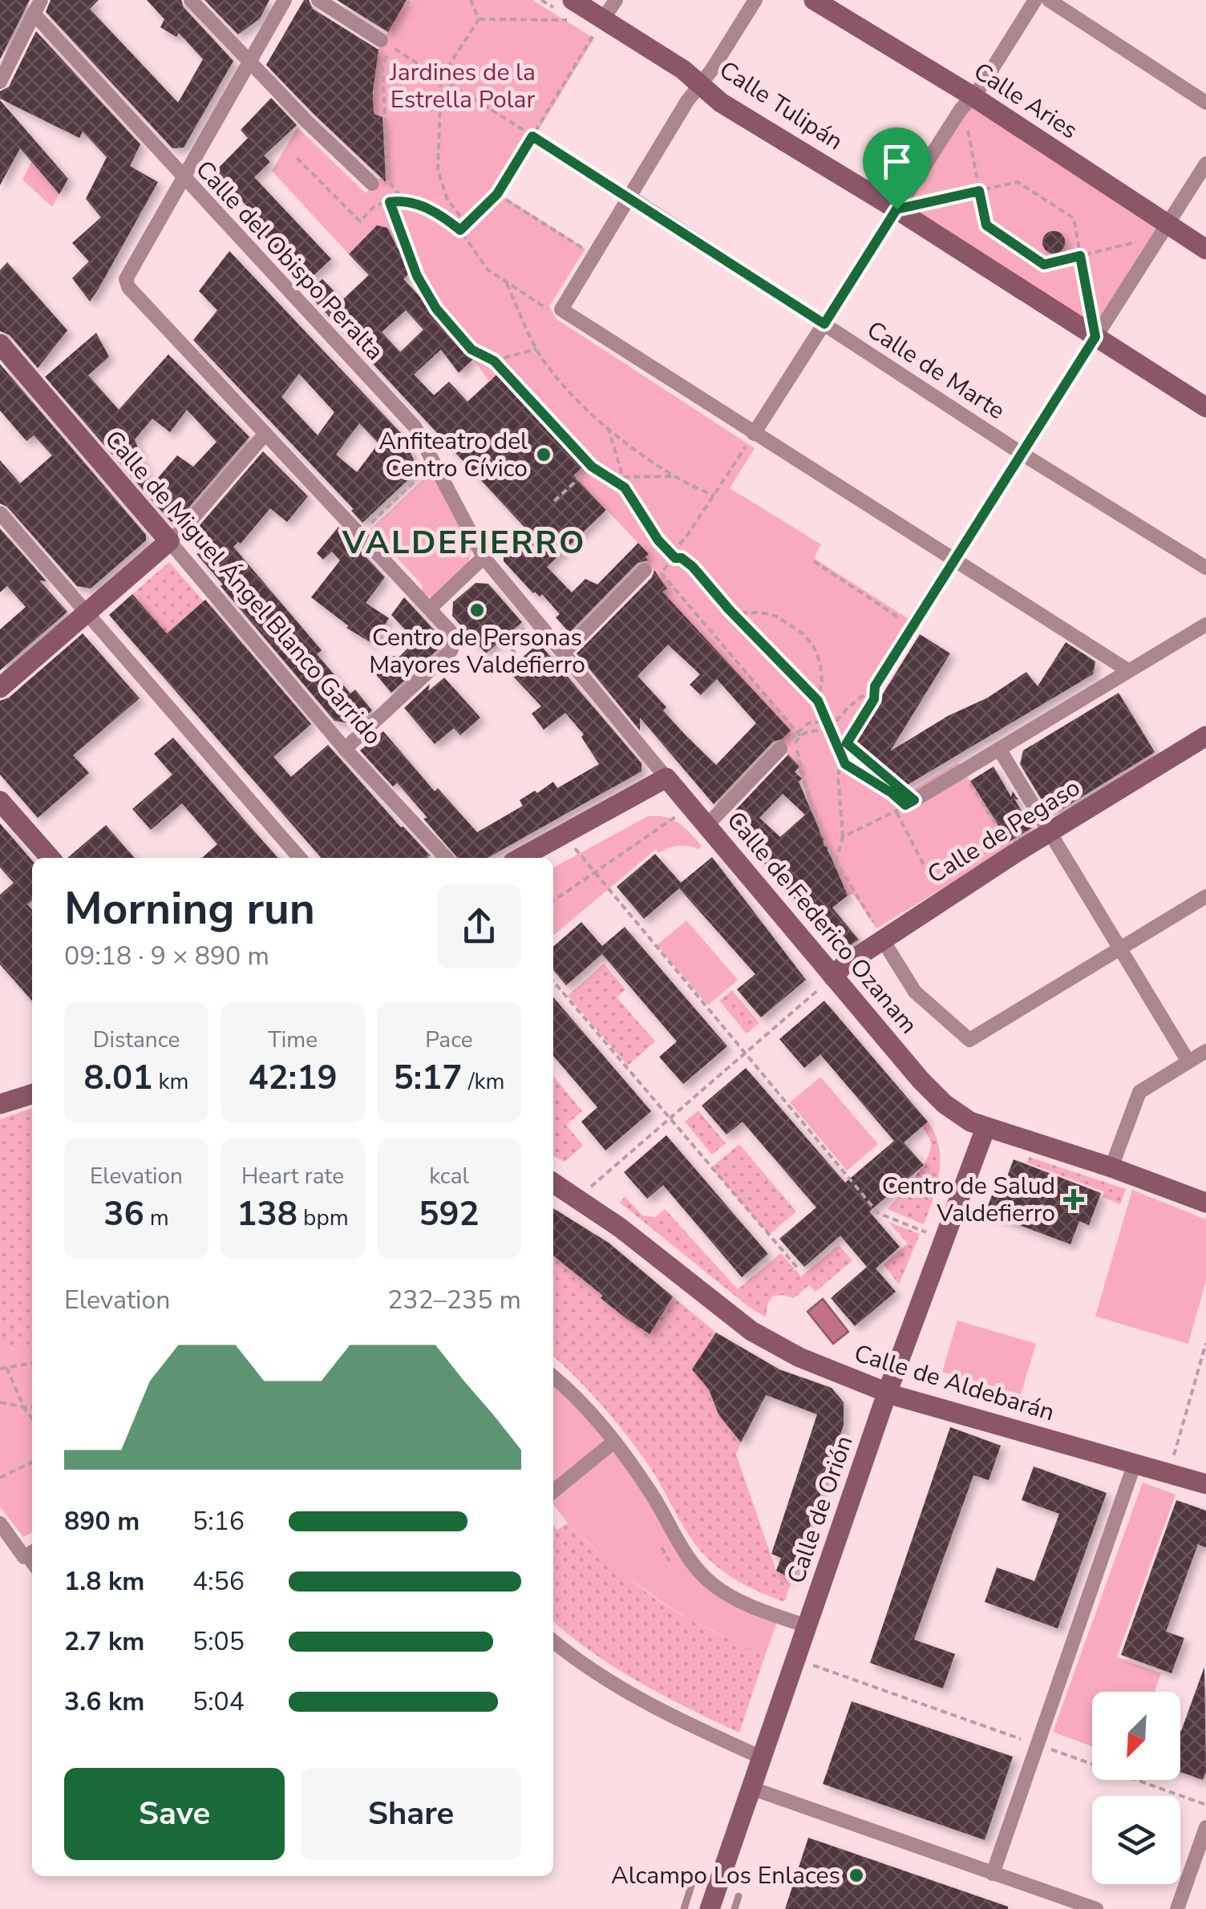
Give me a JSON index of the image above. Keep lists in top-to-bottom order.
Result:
{
  "streets": {
    "street": [
      "Calle Aries",
      "Calle Tulipán",
      "Calle del Obispo Peralta",
      "Calle de Marte",
      "Calle de Miguel Ángel Blanco Garrido",
      "Calle de Pegaso",
      "Calle de Federico Ozanam",
      "Calle de Aldebarán",
      "Calle de Orión"
    ]
  },
  "crossings": [
    ["Calle del Obispo Peralta", "Calle de Federico Ozanam"],
    ["Calle de Pegaso", "Calle de Federico Ozanam"],
    ["Calle de Federico Ozanam", "Calle de Orión"],
    ["Calle de Aldebarán", "Calle de Orión"]
  ],
  "districts": ["VALDEFIERRO"],
  "parks": ["Jardines de la Estrella Polar"],
  "places": {
    "other": ["Anfiteatro del Centro Cívico", "Centro de Personas Mayores Valdefierro", "Alcampo Los Enlaces"],
    "health": ["Centro de Salud Valdefierro"]
  },
  "north": "bottom left",
  "page": {
    "heading": ["Morning run", "09:18 · 9 × 890 m"],
    "stats": [
      ["Distance", "8.01 km"],
      ["Time", "42:19"],
      ["Pace", "5:17 /km"],
      ["Elevation", "36 m"],
      ["Heart rate", "138 bpm"],
      ["kcal", "592"]
    ],
    "chart": ["Elevation", "232–235 m"],
    "list": [
      {
        "name": "890 m",
        "note": "5:16"
      },
      {
        "name": "1.8 km",
        "note": "4:56"
      },
      {
        "name": "2.7 km",
        "note": "5:05"
      },
      {
        "name": "3.6 km",
        "note": "5:04"
      }
    ],
    "buttons": ["Save", "Share"]
  }
}
